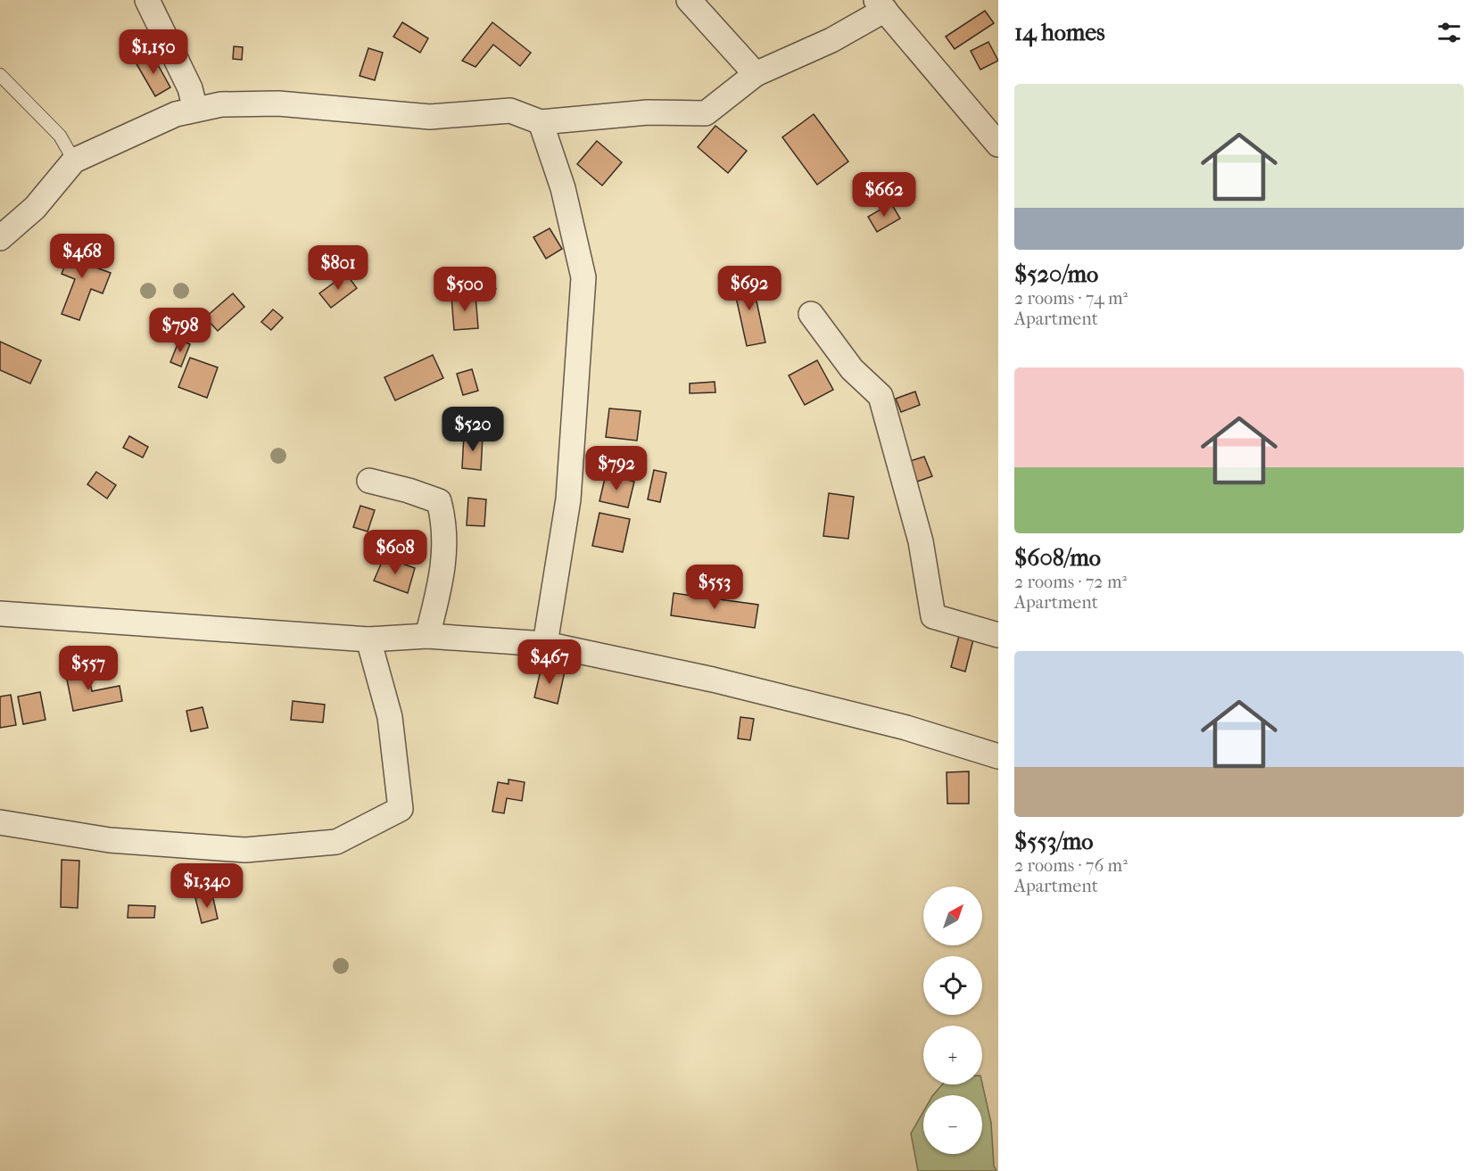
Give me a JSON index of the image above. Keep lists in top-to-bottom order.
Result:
{
  "north": "top right",
  "page": {
    "heading": "14 homes",
    "price": [
      "$1,150",
      "$662",
      "$468",
      "$801",
      "$692",
      "$500",
      "$798",
      "$520",
      "$792",
      "$608",
      "$553",
      "$467",
      "$557",
      "$1,340"
    ],
    "list": [
      {
        "name": "$520/mo",
        "note": "2 rooms · 74 m² · Apartment"
      },
      {
        "name": "$608/mo",
        "note": "2 rooms · 72 m² · Apartment"
      },
      {
        "name": "$553/mo",
        "note": "2 rooms · 76 m² · Apartment"
      }
    ],
    "map_buttons": ["+", "−"]
  }
}
